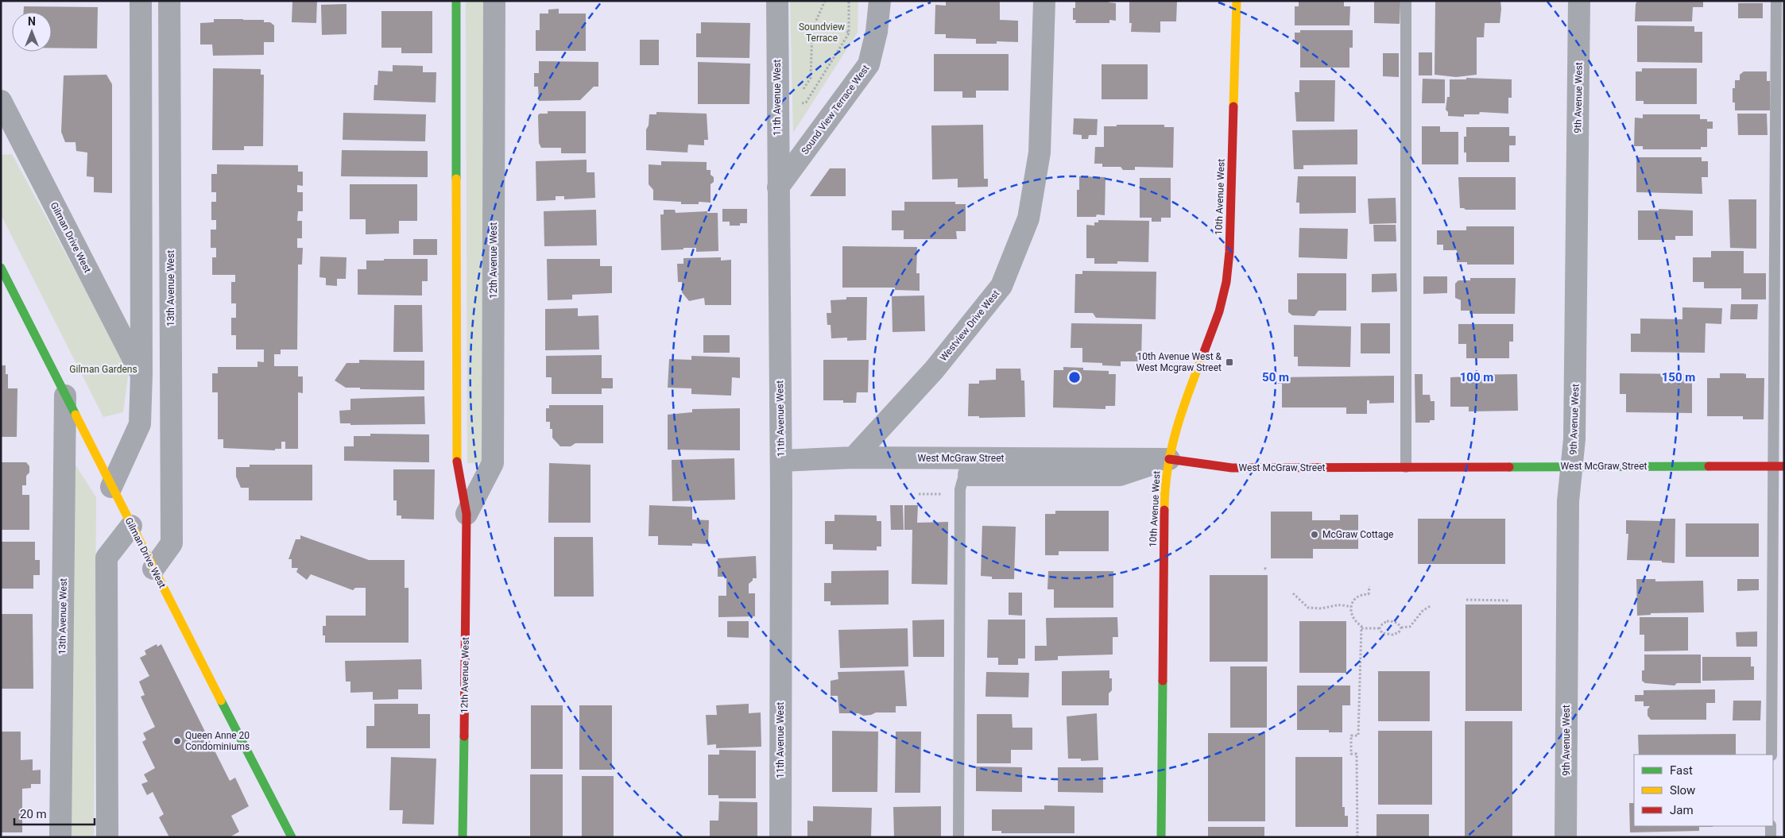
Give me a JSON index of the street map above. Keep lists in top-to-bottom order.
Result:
{
  "streets": {
    "street": [
      "11th Avenue West",
      "9th Avenue West",
      "Sound View Terrace West",
      "10th Avenue West",
      "Gilman Drive West",
      "12th Avenue West",
      "13th Avenue West",
      "Westview Drive West",
      "West McGraw Street"
    ]
  },
  "crossings": [
    ["11th Avenue West", "Sound View Terrace West"],
    ["11th Avenue West", "West McGraw Street"],
    ["9th Avenue West", "West McGraw Street"],
    ["10th Avenue West", "West McGraw Street"],
    ["Gilman Drive West", "13th Avenue West"],
    ["Westview Drive West", "West McGraw Street"]
  ],
  "parks": ["Soundview Terrace", "Gilman Gardens"],
  "places": {
    "transit": ["10th Avenue West & West Mcgraw Street"],
    "other": ["McGraw Cottage", "Queen Anne 20 Condominiums"]
  },
  "legend": ["Fast", "Slow", "Jam"],
  "scale_bar": "20 m",
  "north": "top",
  "rings": ["50 m", "100 m", "150 m"]
}
